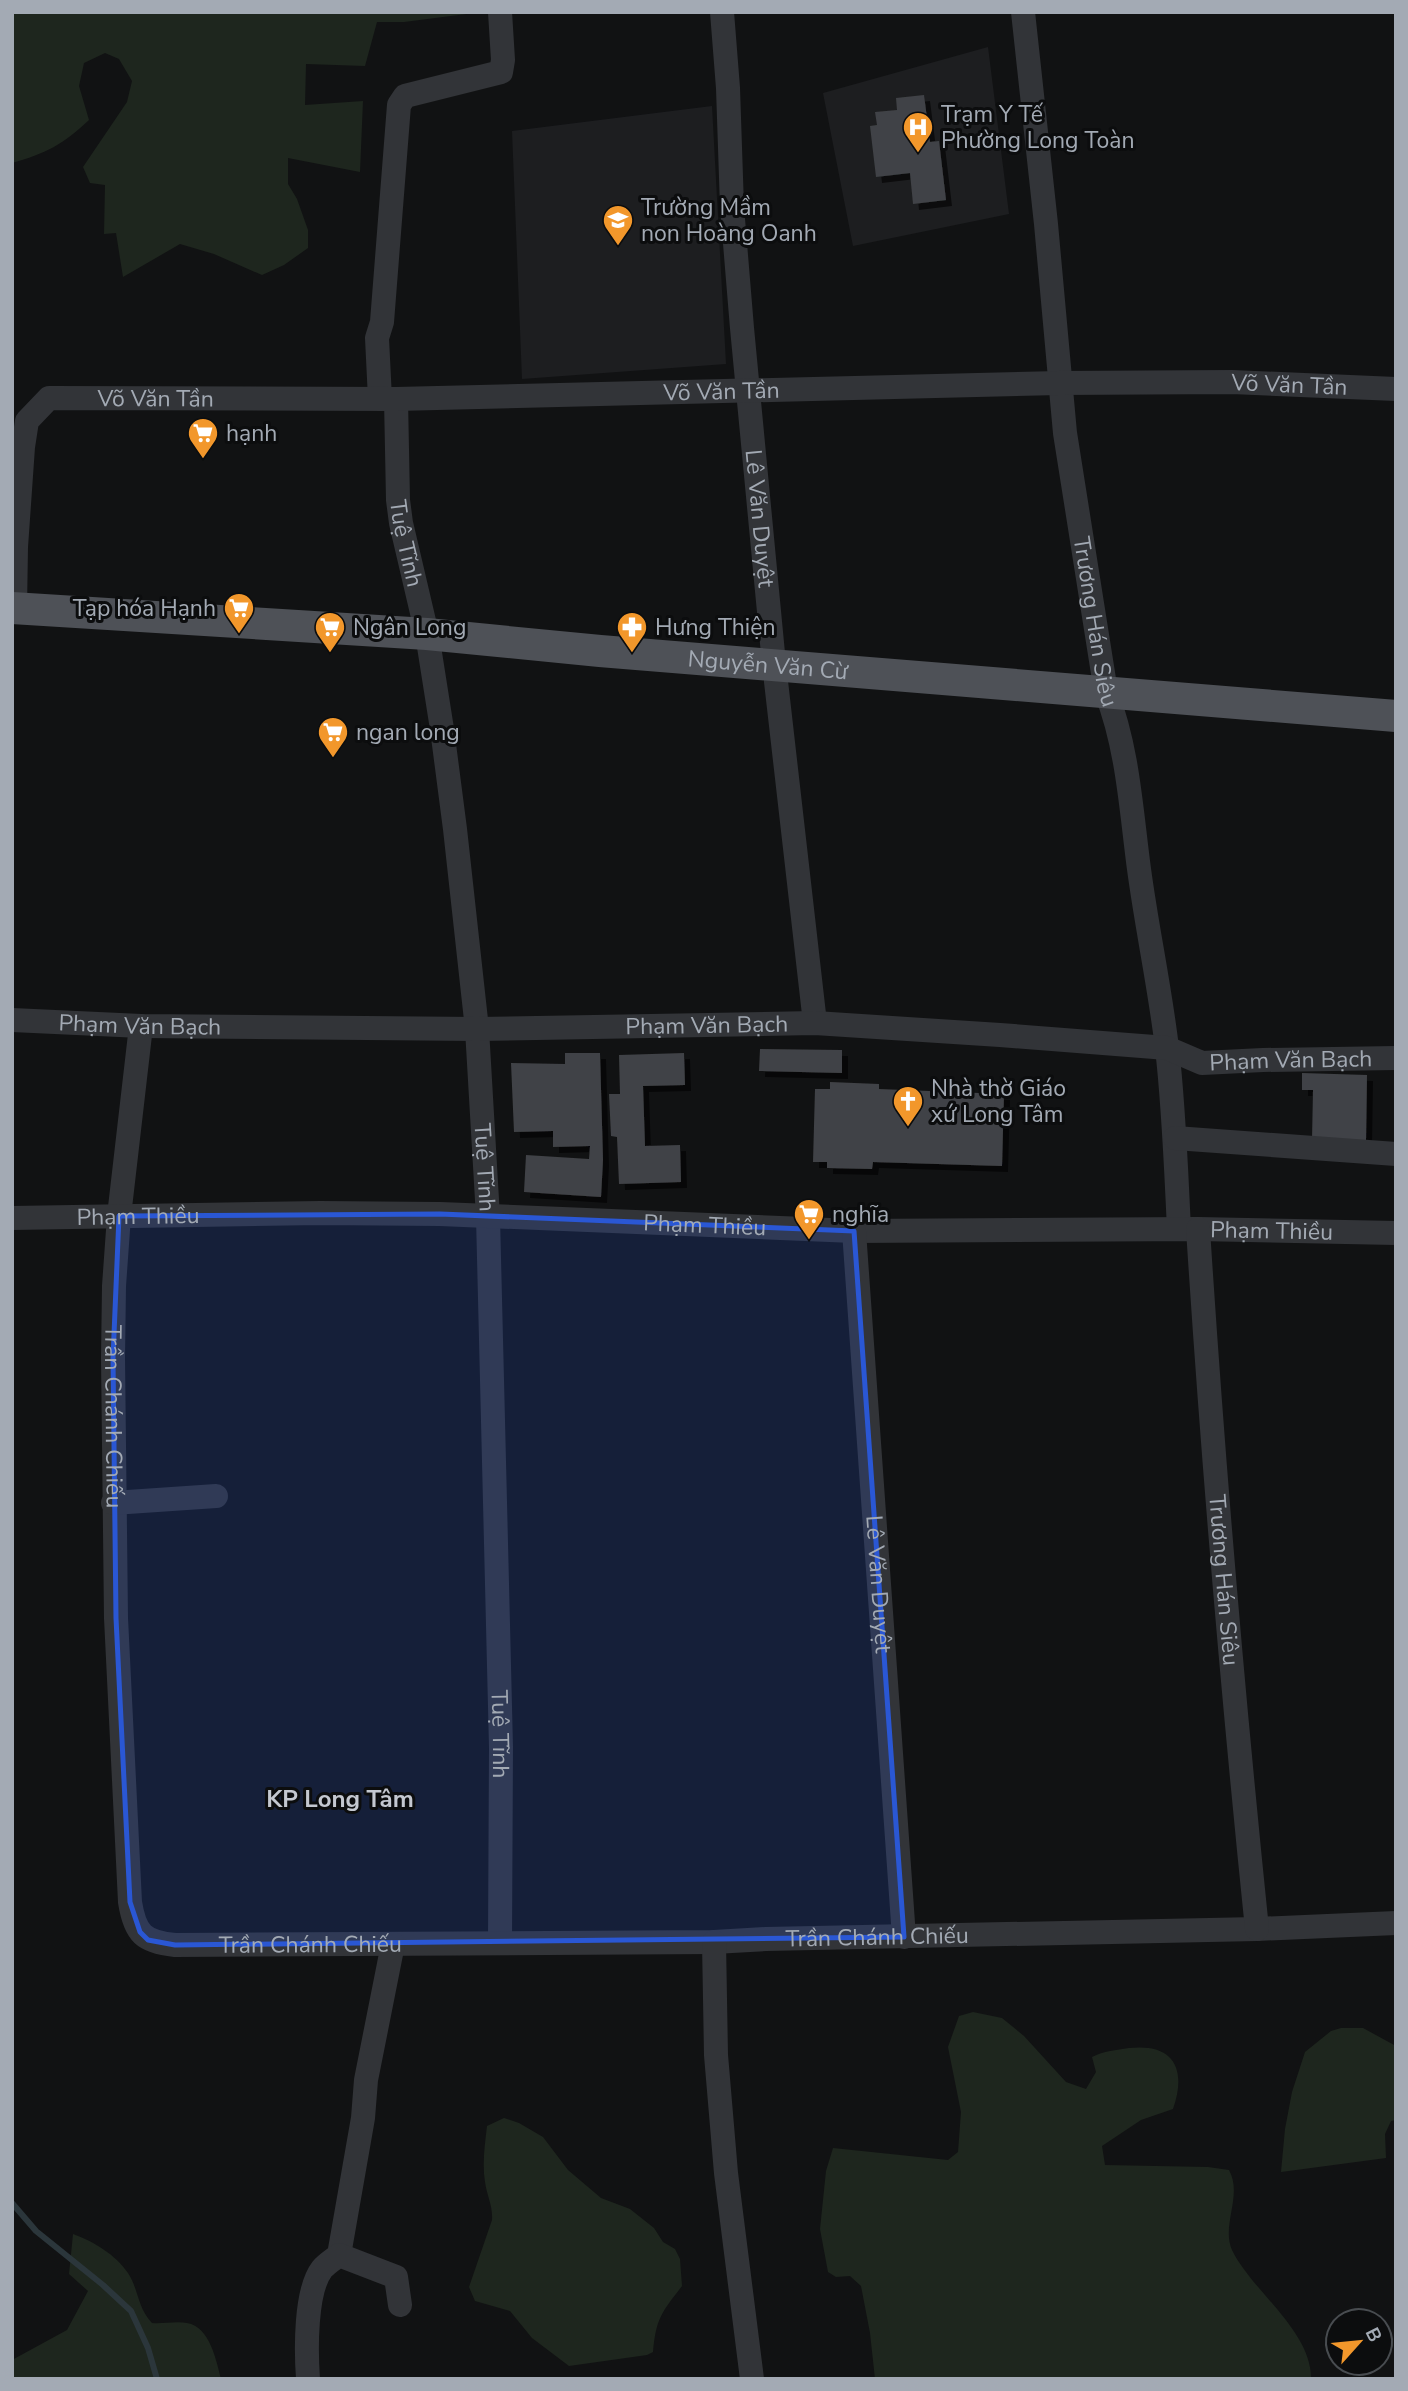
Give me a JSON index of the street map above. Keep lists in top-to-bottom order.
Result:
{
  "streets": {
    "main road": ["Nguyễn Văn Cừ"],
    "street": [
      "Võ Văn Tần",
      "Lê Văn Duyệt",
      "Tuệ Tĩnh",
      "Trương Hán Siêu",
      "Phạm Văn Bạch",
      "Phạm Thiều",
      "Trần Chánh Chiếu"
    ]
  },
  "crossings": [
    ["Võ Văn Tần", "Lê Văn Duyệt"],
    ["Võ Văn Tần", "Tuệ Tĩnh"],
    ["Võ Văn Tần", "Trương Hán Siêu"],
    ["Võ Văn Tần", "Nguyễn Văn Cừ"],
    ["Lê Văn Duyệt", "Nguyễn Văn Cừ"],
    ["Lê Văn Duyệt", "Phạm Văn Bạch"],
    ["Lê Văn Duyệt", "Phạm Thiều"],
    ["Lê Văn Duyệt", "Trần Chánh Chiếu"],
    ["Tuệ Tĩnh", "Nguyễn Văn Cừ"],
    ["Tuệ Tĩnh", "Phạm Văn Bạch"],
    ["Tuệ Tĩnh", "Phạm Thiều"],
    ["Tuệ Tĩnh", "Trần Chánh Chiếu"],
    ["Trương Hán Siêu", "Nguyễn Văn Cừ"],
    ["Trương Hán Siêu", "Phạm Văn Bạch"],
    ["Trương Hán Siêu", "Phạm Thiều"],
    ["Trương Hán Siêu", "Trần Chánh Chiếu"],
    ["Phạm Văn Bạch", "Trần Chánh Chiếu"],
    ["Phạm Thiều", "Trần Chánh Chiếu"]
  ],
  "districts": ["KP Long Tâm"],
  "places": {
    "hospital": ["Trạm Y Tế Phường Long Toàn"],
    "school or university": ["Trường Mầm non Hoàng Oanh"],
    "supermarket": [
      "hạnh",
      "Tạp hóa Hạnh",
      "Ngân Long",
      "ngan long",
      "nghĩa"
    ],
    "pharmacy": ["Hưng Thiện"],
    "church": ["Nhà thờ Giáo xứ Long Tâm"]
  },
  "north": "top right"
}
